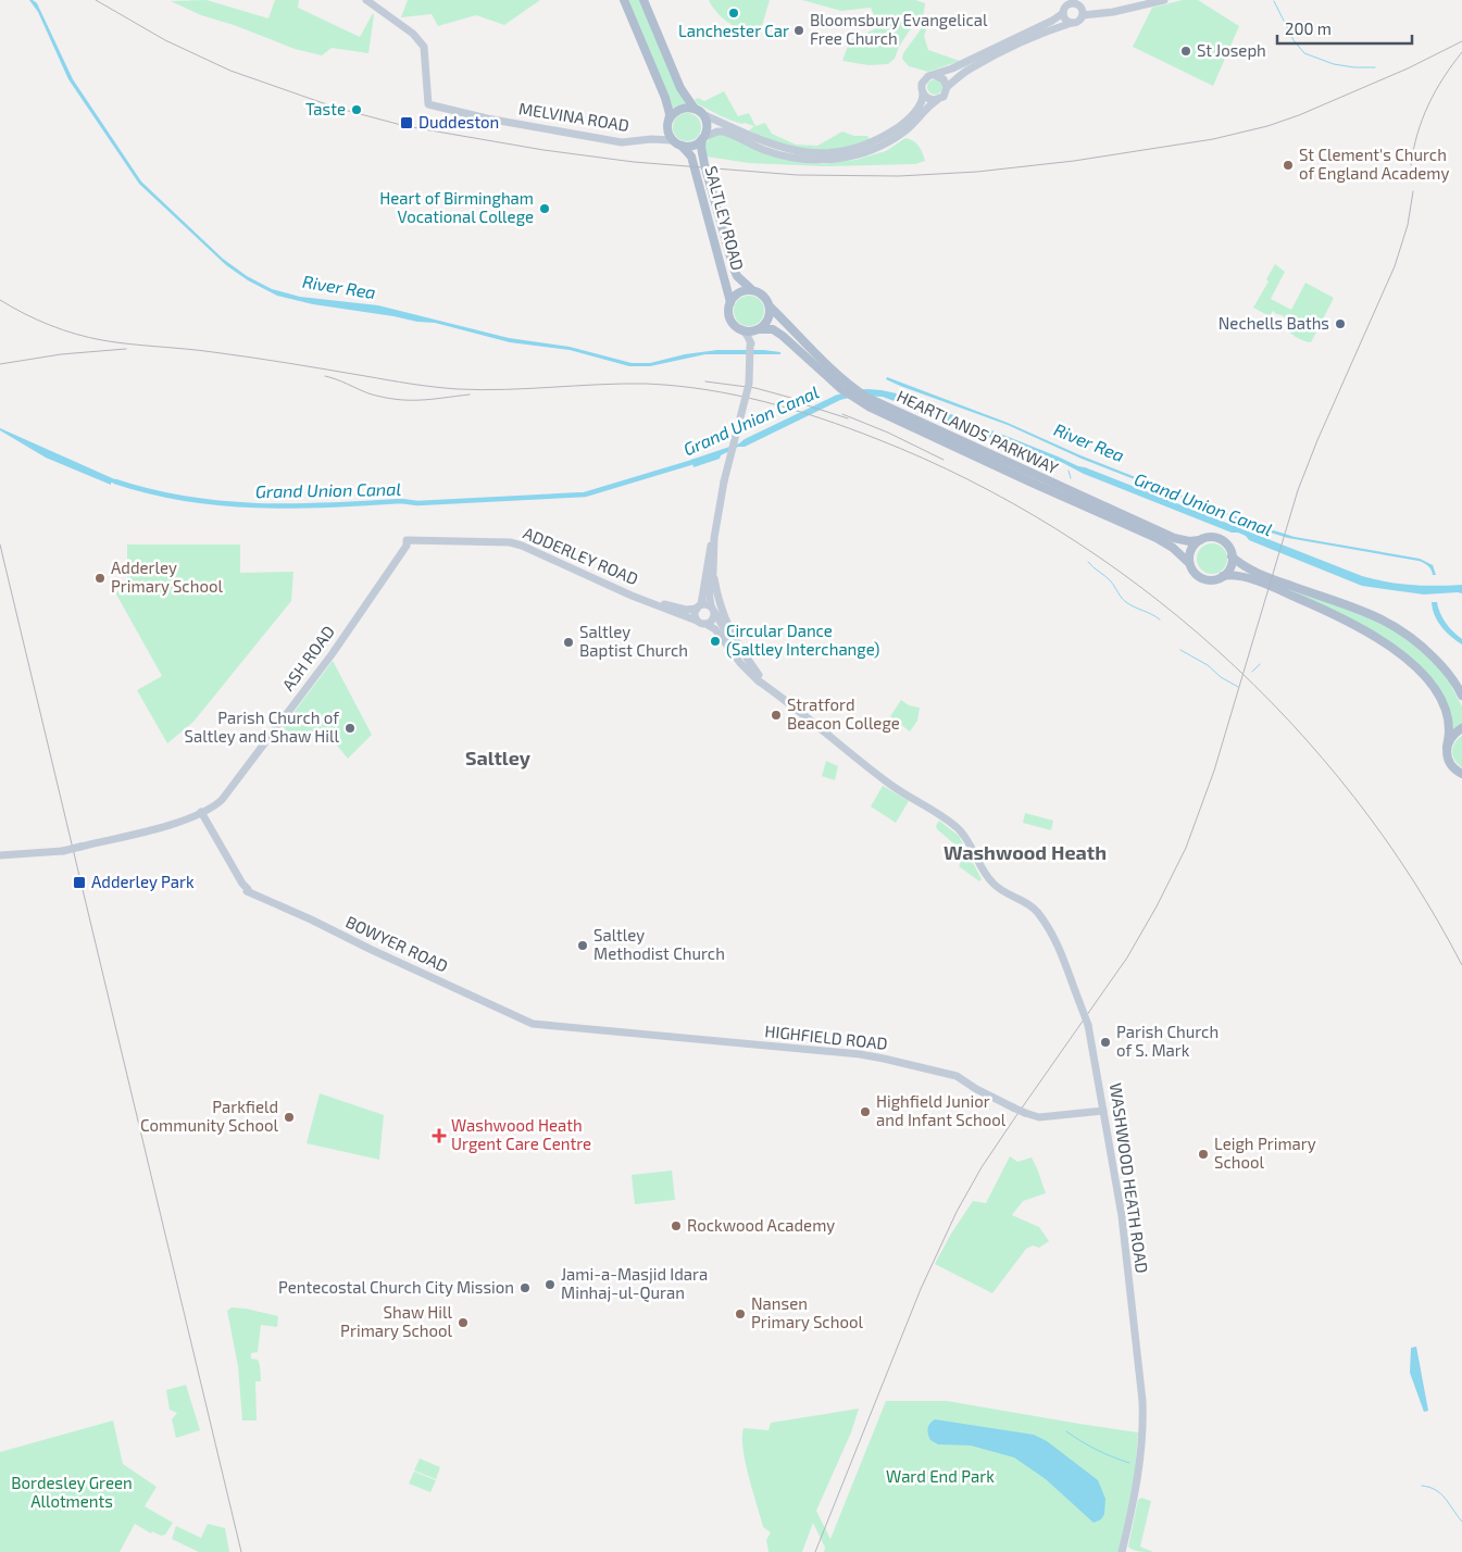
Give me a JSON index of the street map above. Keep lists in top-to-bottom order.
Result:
{
  "streets": {
    "main road": [
      "MELVINA ROAD",
      "SALTLEY ROAD",
      "HEARTLANDS PARKWAY",
      "ADDERLEY ROAD",
      "ASH ROAD",
      "BOWYER ROAD",
      "HIGHFIELD ROAD",
      "WASHWOOD HEATH ROAD"
    ]
  },
  "crossings": [
    ["MELVINA ROAD", "SALTLEY ROAD"],
    ["SALTLEY ROAD", "HEARTLANDS PARKWAY"],
    ["ADDERLEY ROAD", "ASH ROAD"],
    ["ADDERLEY ROAD", "WASHWOOD HEATH ROAD"],
    ["ASH ROAD", "BOWYER ROAD"],
    ["BOWYER ROAD", "HIGHFIELD ROAD"],
    ["HIGHFIELD ROAD", "WASHWOOD HEATH ROAD"]
  ],
  "districts": ["Saltley", "Washwood Heath"],
  "water": ["River Rea", "Grand Union Canal"],
  "parks": ["Ward End Park", "Bordesley Green Allotments"],
  "places": {
    "other": [
      "Lanchester Car",
      "Bloomsbury Evangelical Free Church",
      "St Joseph",
      "Taste",
      "St Clement's Church of England Academy",
      "Heart of Birmingham Vocational College",
      "Nechells Baths",
      "Adderley Primary School",
      "Circular Dance (Saltley Interchange)",
      "Saltley Baptist Church",
      "Stratford Beacon College",
      "Parish Church of Saltley and Shaw Hill",
      "Saltley Methodist Church",
      "Parish Church of S. Mark",
      "Highfield Junior and Infant School",
      "Parkfield Community School",
      "Leigh Primary School",
      "Rockwood Academy",
      "Jami-a-Masjid Idara Minhaj-ul-Quran",
      "Pentecostal Church City Mission",
      "Nansen Primary School",
      "Shaw Hill Primary School"
    ],
    "transit": ["Duddeston", "Adderley Park"],
    "health": ["Washwood Heath Urgent Care Centre"]
  },
  "scale_bar": "200 m"
}
